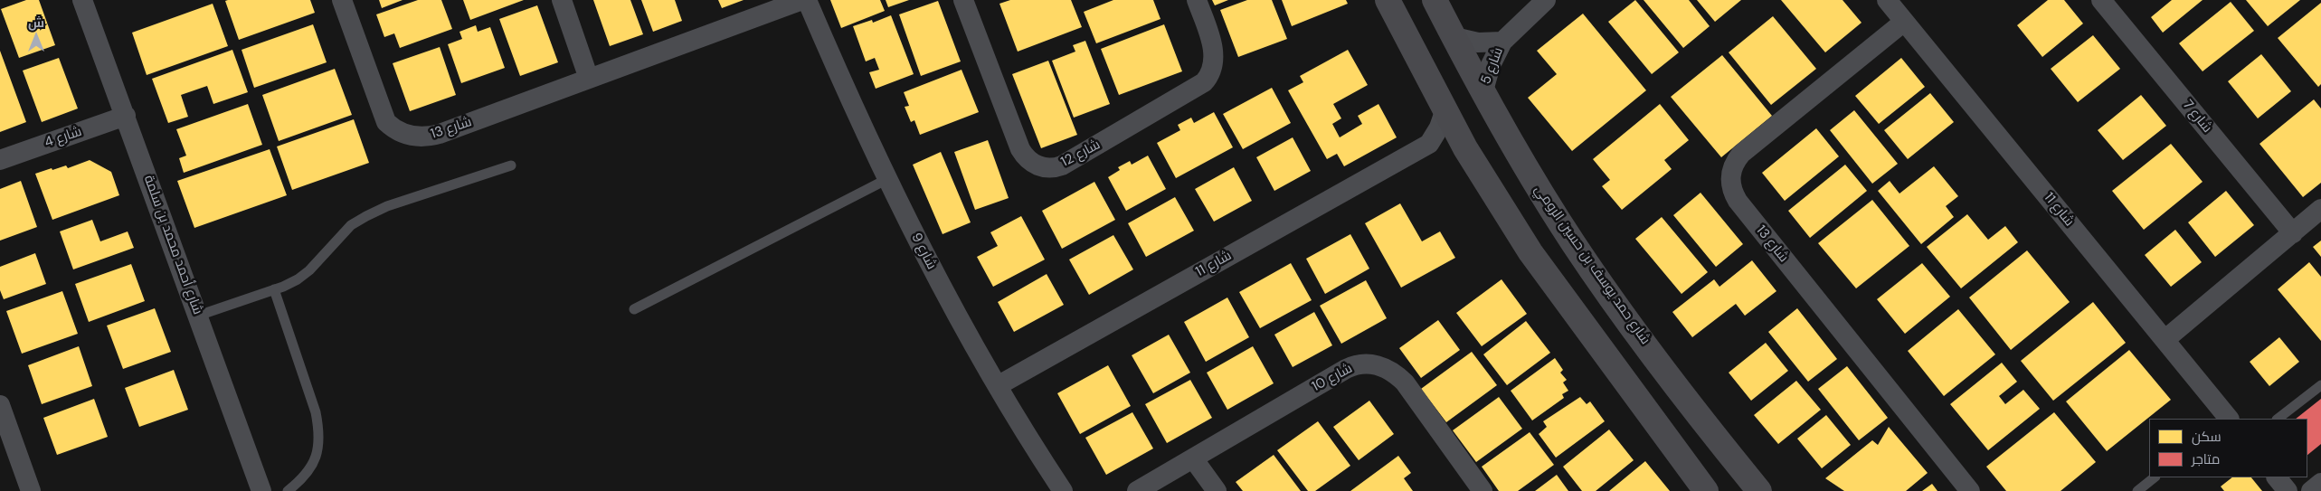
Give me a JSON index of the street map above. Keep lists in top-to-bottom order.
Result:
{
  "streets": {
    "street": [
      "شارع 5",
      "شارع 7",
      "شارع 13",
      "شارع 4",
      "شارع 12",
      "شارع 11",
      "شارع أحمد محمد بن سلمة",
      "شارع 9",
      "شارع حمد يوسف بن حسين الرومي",
      "شارع 10"
    ]
  },
  "crossings": [
    ["شارع 5", "شارع حمد يوسف بن حسين الرومي"],
    ["شارع 13", "شارع 11"],
    ["شارع 4", "شارع أحمد محمد بن سلمة"],
    ["شارع 11", "شارع 9"]
  ],
  "legend": ["سكن", "متاجر"],
  "north": "top"
}
